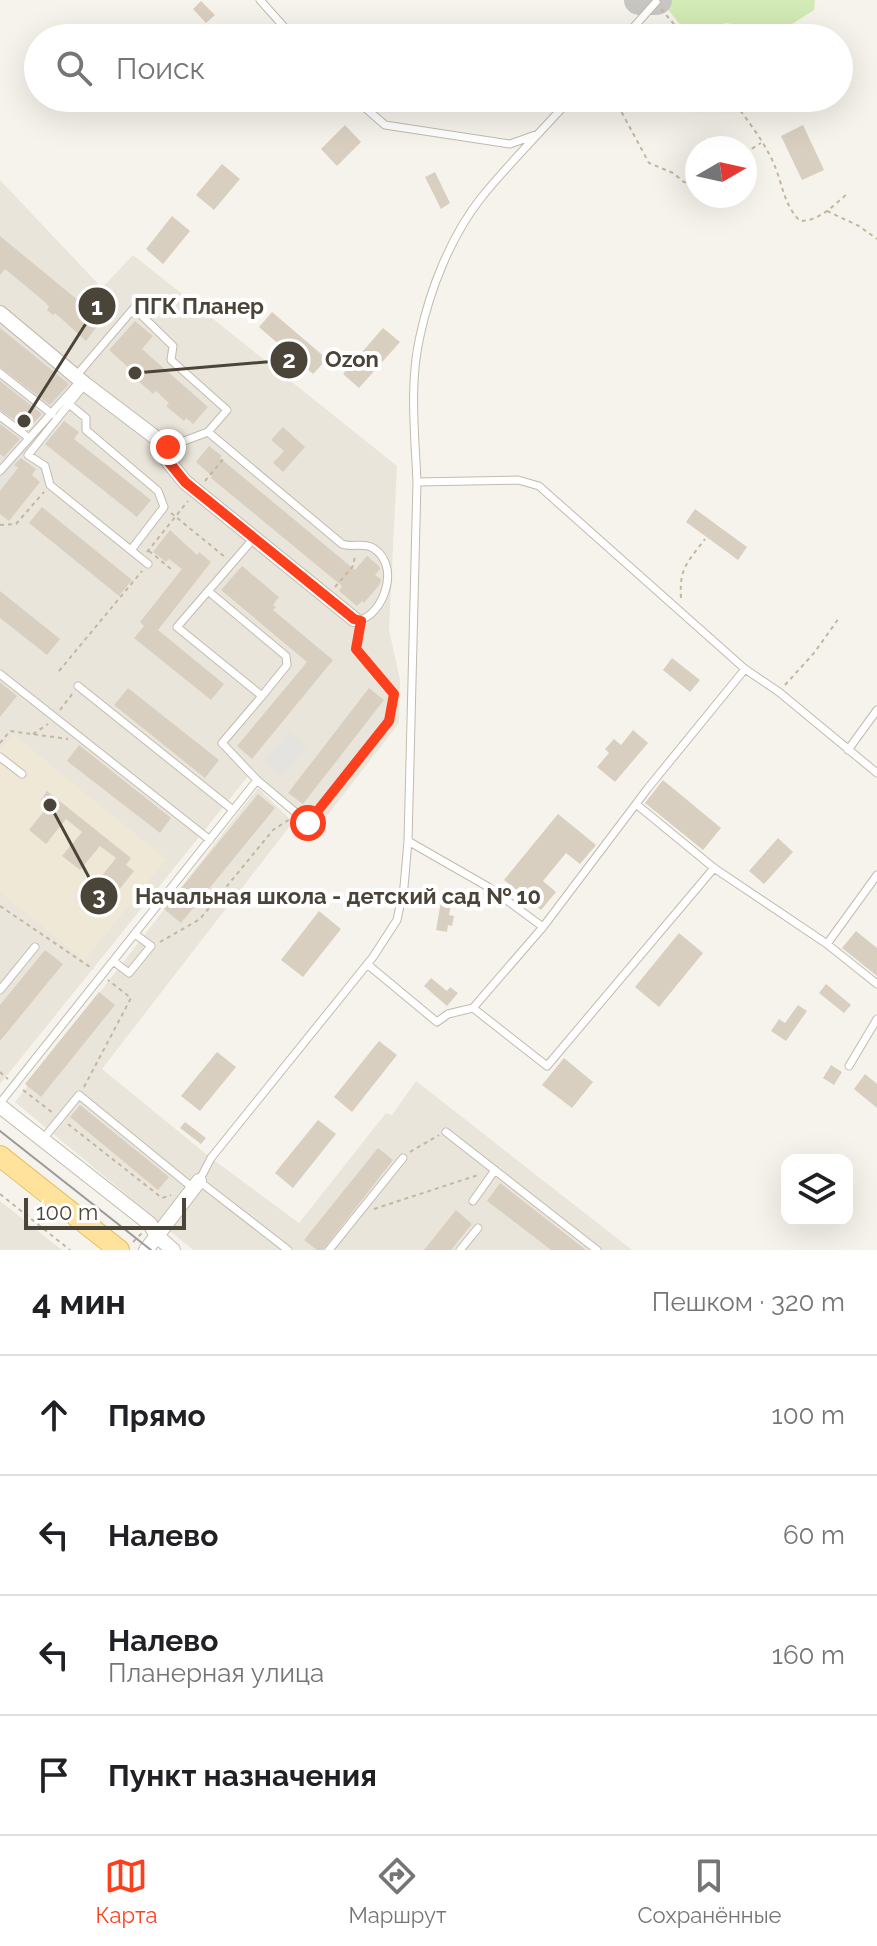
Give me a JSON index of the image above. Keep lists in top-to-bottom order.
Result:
{
  "places": ["Ozon", "ПГК Планер", "Начальная школа - детский сад № 10"],
  "scale_bar": "100 m",
  "north": "right",
  "page": {
    "search": "Поиск",
    "scale": "100 m",
    "heading": ["4 мин", "Пешком · 320 m"],
    "list": [
      ["Прямо", "100 m"],
      ["Налево", "60 m"],
      ["Налево", "Планерная улица", "160 m"],
      "Пункт назначения"
    ],
    "nav": ["Карта", "Маршрут", "Сохранённые"]
  }
}
